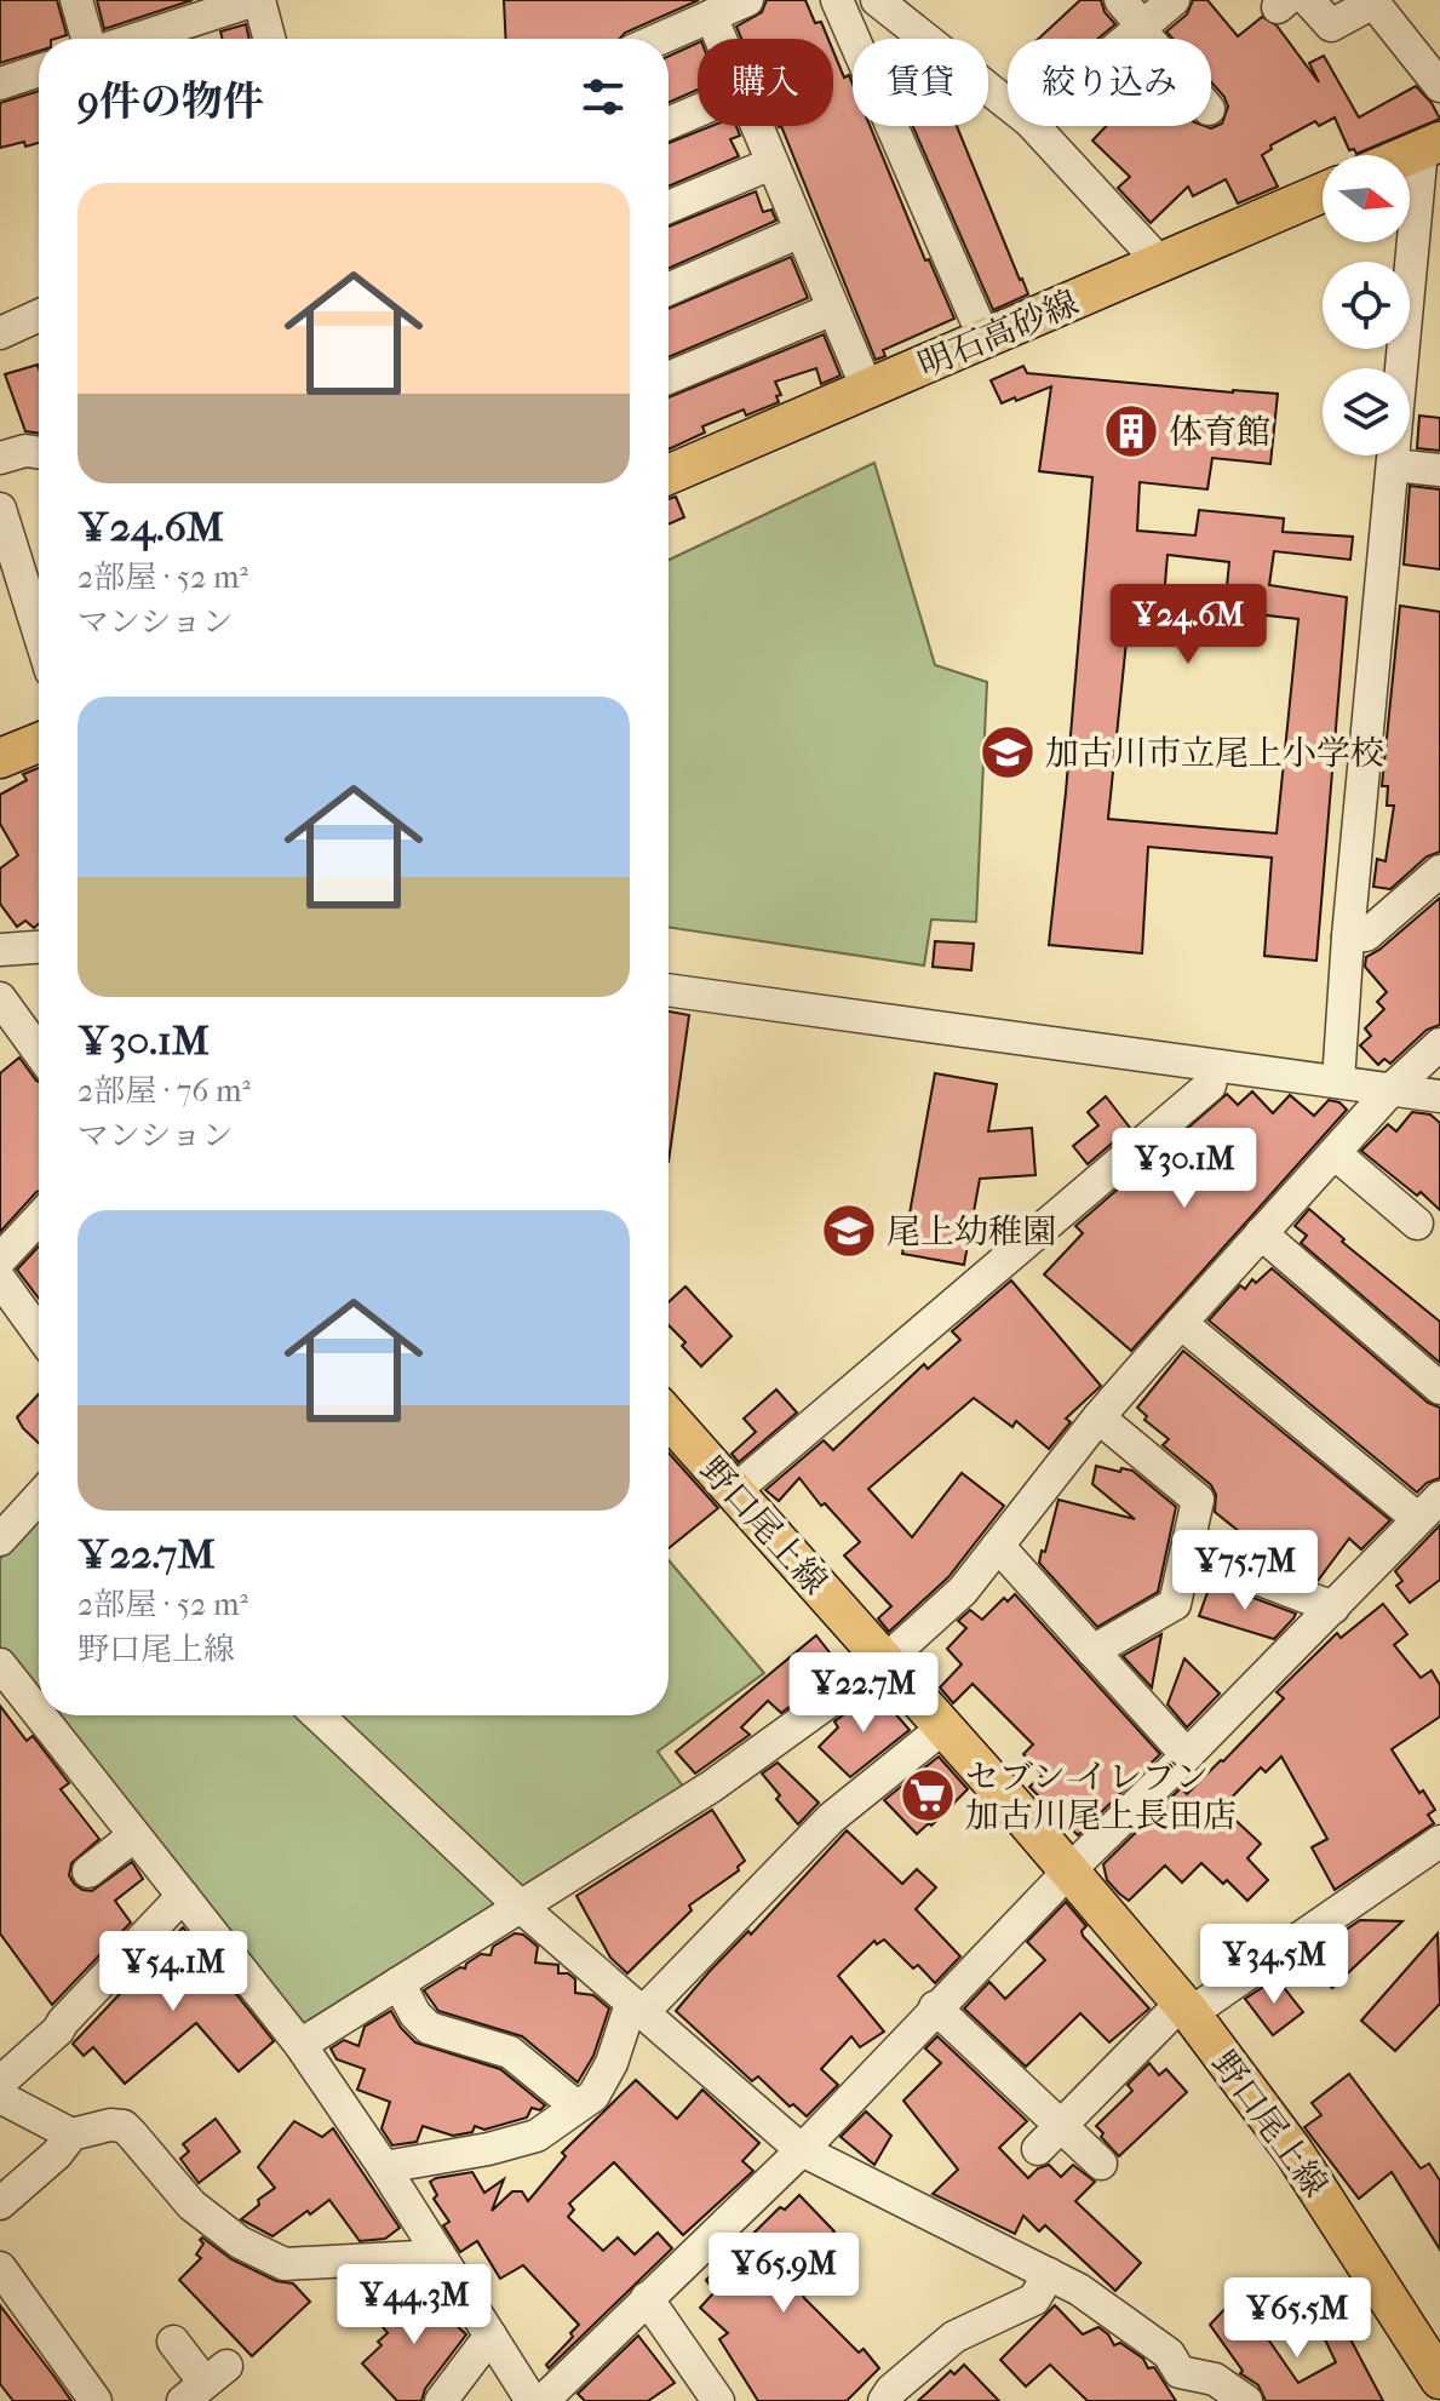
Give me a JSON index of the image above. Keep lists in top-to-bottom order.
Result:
{
  "streets": {
    "main road": ["明石高砂線", "野口尾上線"]
  },
  "places": {
    "building": ["体育館"],
    "school or university": ["加古川市立尾上小学校", "尾上幼稚園"],
    "supermarket": ["セブン-イレブン 加古川尾上長田店"]
  },
  "north": "right",
  "page": {
    "chip": ["購入", "賃貸", "絞り込み"],
    "heading": "9件の物件",
    "list": [
      {
        "name": "¥24.6M",
        "note": "2部屋 · 52 m² · マンション"
      },
      {
        "name": "¥30.1M",
        "note": "2部屋 · 76 m² · マンション"
      },
      {
        "name": "¥22.7M",
        "note": "2部屋 · 52 m² · 野口尾上線"
      }
    ],
    "price": [
      "¥24.6M",
      "¥30.1M",
      "¥75.7M",
      "¥22.7M",
      "¥34.5M",
      "¥54.1M",
      "¥65.9M",
      "¥44.3M",
      "¥65.5M"
    ]
  }
}
